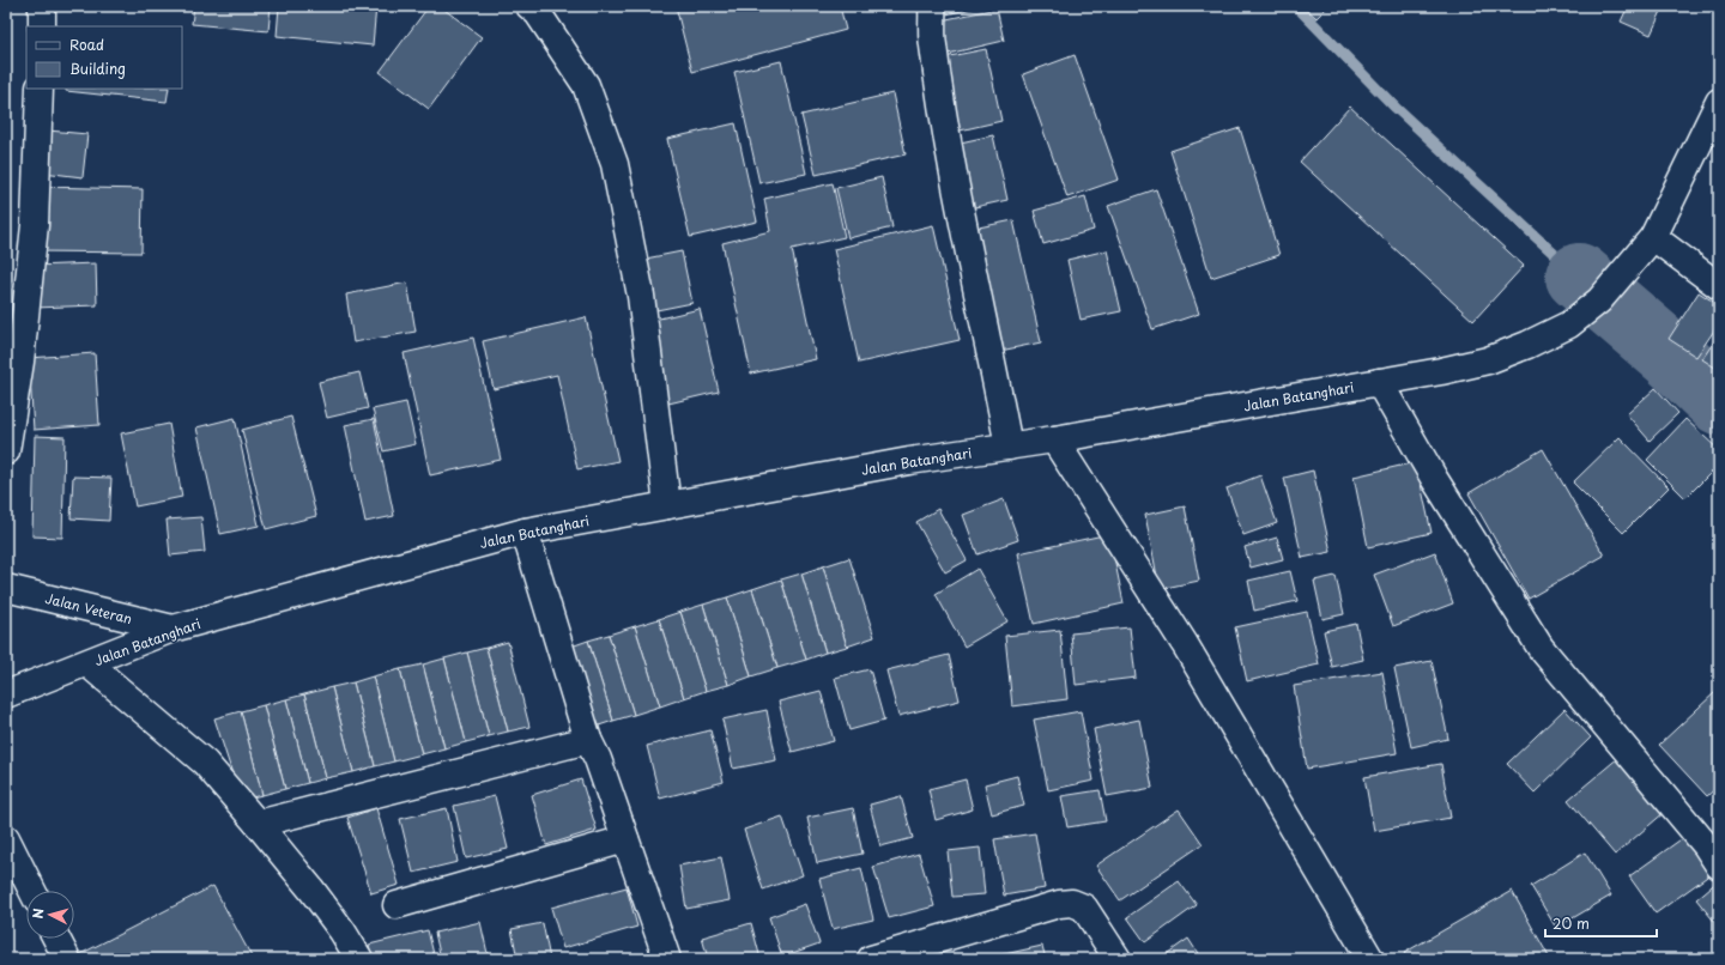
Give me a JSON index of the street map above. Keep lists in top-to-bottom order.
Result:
{
  "streets": {
    "street": ["Jalan Batanghari", "Jalan Veteran"]
  },
  "crossings": [
    ["Jalan Batanghari", "Jalan Veteran"]
  ],
  "legend": ["Road", "Building"],
  "scale_bar": "20 m",
  "north": "left"
}
